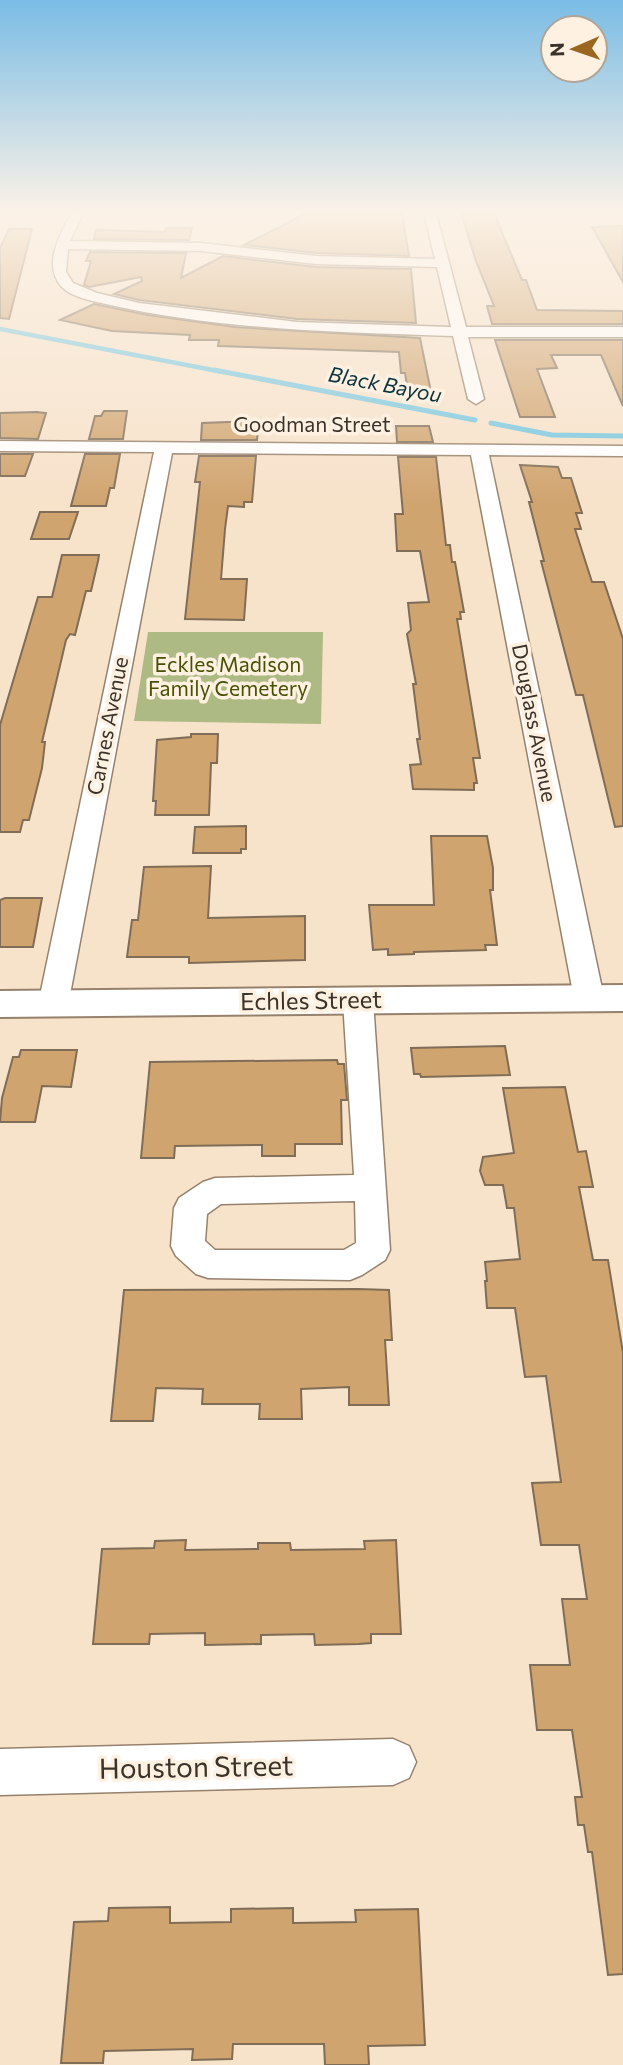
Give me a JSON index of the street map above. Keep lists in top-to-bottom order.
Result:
{
  "streets": {
    "street": [
      "Goodman Street",
      "Douglass Avenue",
      "Carnes Avenue",
      "Echles Street",
      "Houston Street"
    ]
  },
  "crossings": [
    ["Goodman Street", "Douglass Avenue"],
    ["Goodman Street", "Carnes Avenue"],
    ["Douglass Avenue", "Echles Street"],
    ["Carnes Avenue", "Echles Street"]
  ],
  "water": ["Black Bayou"],
  "parks": ["Eckles Madison Family Cemetery"],
  "north": "left"
}
